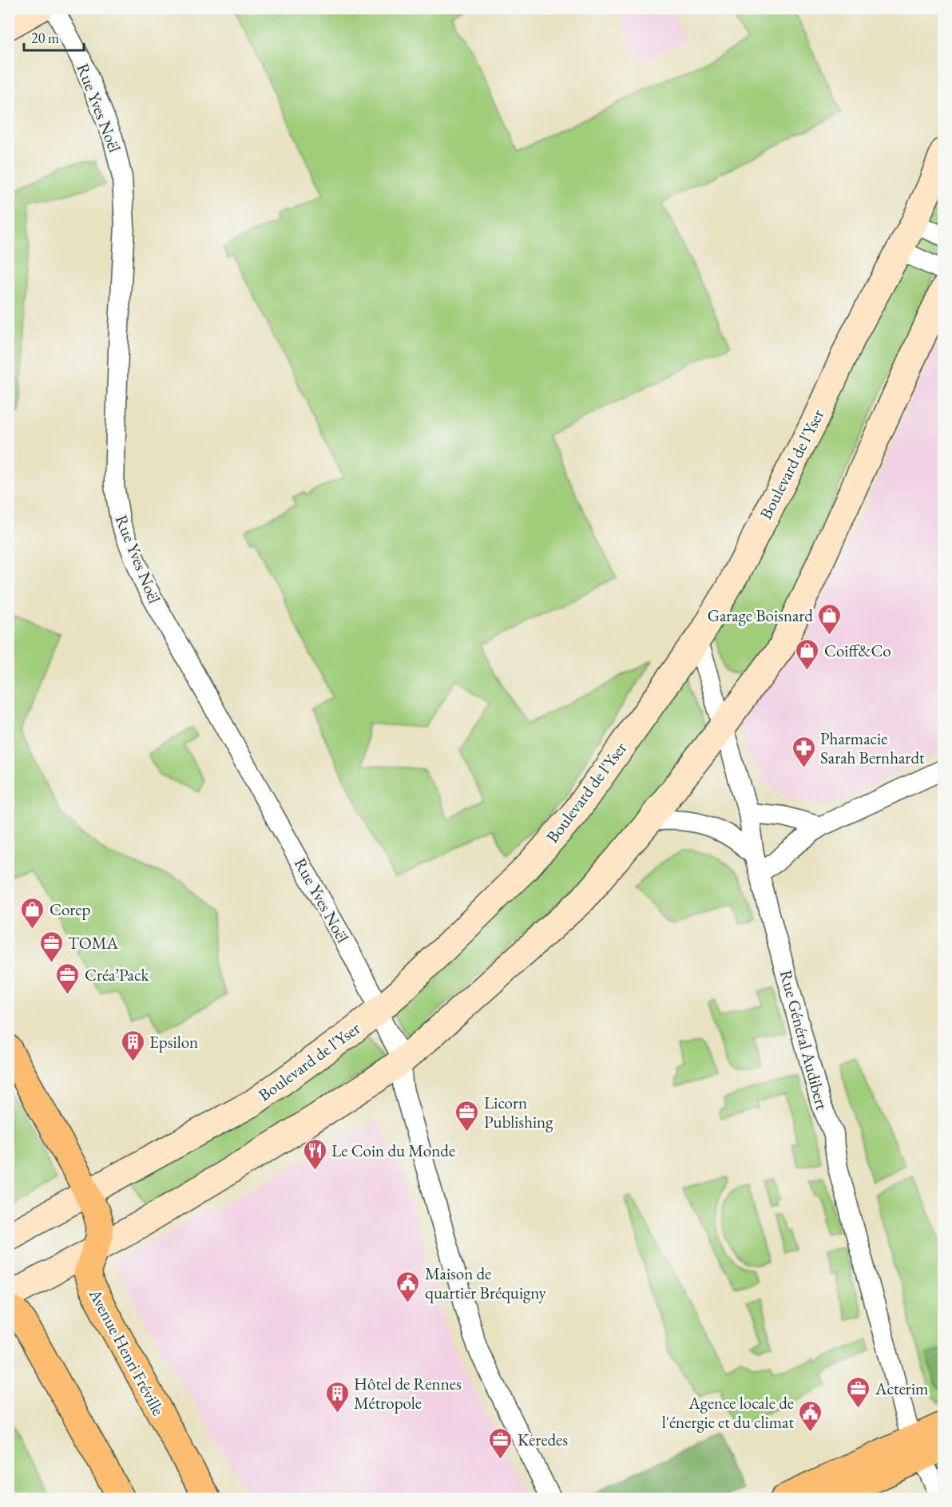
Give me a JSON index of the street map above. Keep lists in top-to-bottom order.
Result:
{
  "streets": {
    "main road": ["Boulevard de l'Yser", "Avenue Henri Fréville"],
    "street": ["Rue Yves Noël", "Rue Général Audibert"]
  },
  "crossings": [
    ["Rue Yves Noël", "Boulevard de l'Yser"],
    ["Boulevard de l'Yser", "Rue Général Audibert"],
    ["Boulevard de l'Yser", "Avenue Henri Fréville"]
  ],
  "places": {
    "shop": ["Garage Boisnard", "Coiff&Co", "Corep"],
    "pharmacy": ["Pharmacie Sarah Bernhardt"],
    "office": [
      "TOMA",
      "Créa’Pack",
      "Licorn Publishing",
      "Acterim",
      "Keredes"
    ],
    "building": ["Epsilon", "Hôtel de Rennes Métropole"],
    "restaurant": ["Le Coin du Monde"],
    "public building": ["Maison de quartier Bréquigny", "Agence locale de l'énergie et du climat"]
  },
  "scale_bar": "20 m"
}
